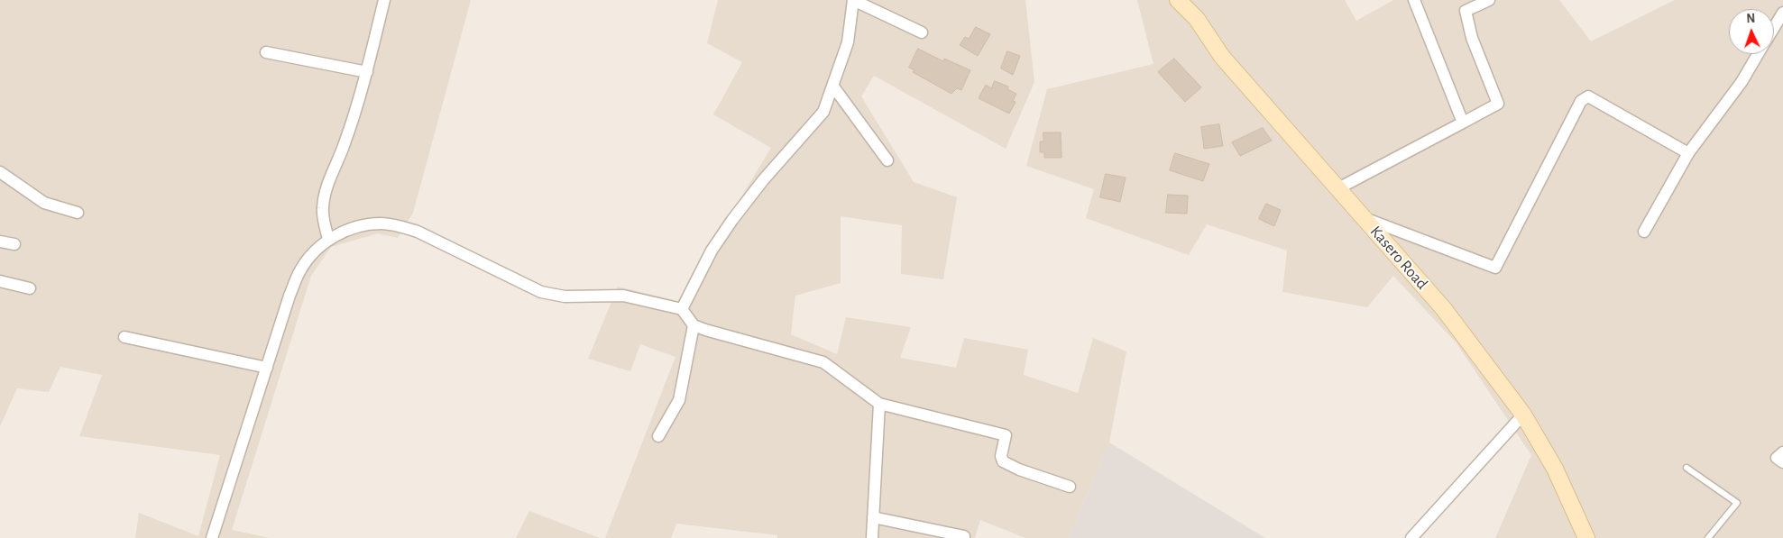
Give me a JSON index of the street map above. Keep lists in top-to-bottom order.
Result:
{
  "streets": {
    "street": ["Kasero Road"]
  },
  "north": "top"
}
